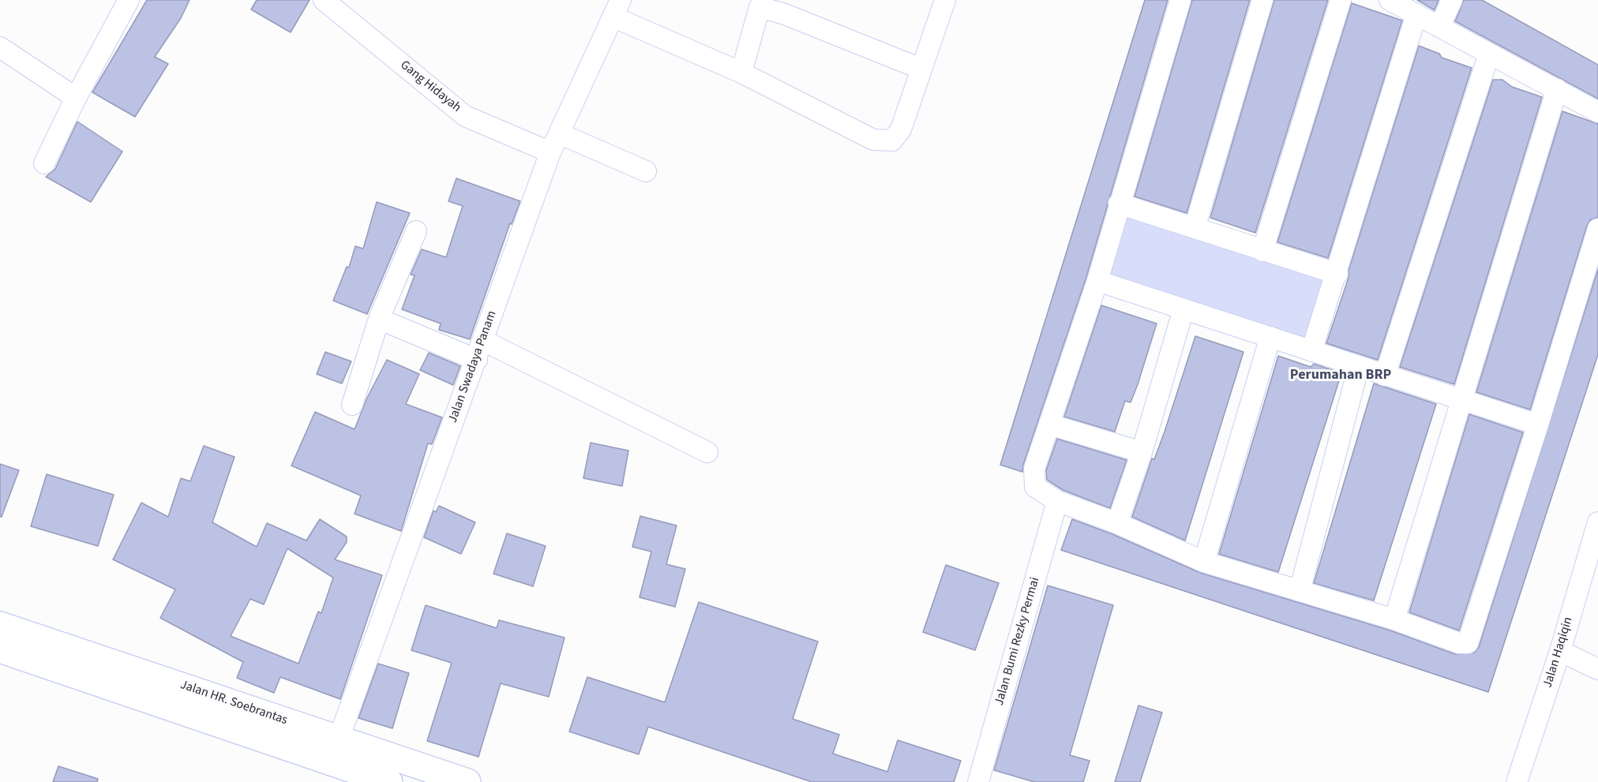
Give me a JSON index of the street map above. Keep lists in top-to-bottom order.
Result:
{
  "streets": {
    "main road": ["Jalan HR. Soebrantas"],
    "street": [
      "Gang Hidayah",
      "Jalan Swadaya Panam",
      "Jalan Bumi Rezky Permai",
      "Jalan Haqiqin"
    ]
  },
  "crossings": [
    ["Gang Hidayah", "Jalan Swadaya Panam"],
    ["Jalan Swadaya Panam", "Jalan HR. Soebrantas"]
  ],
  "districts": ["Perumahan BRP"]
}
